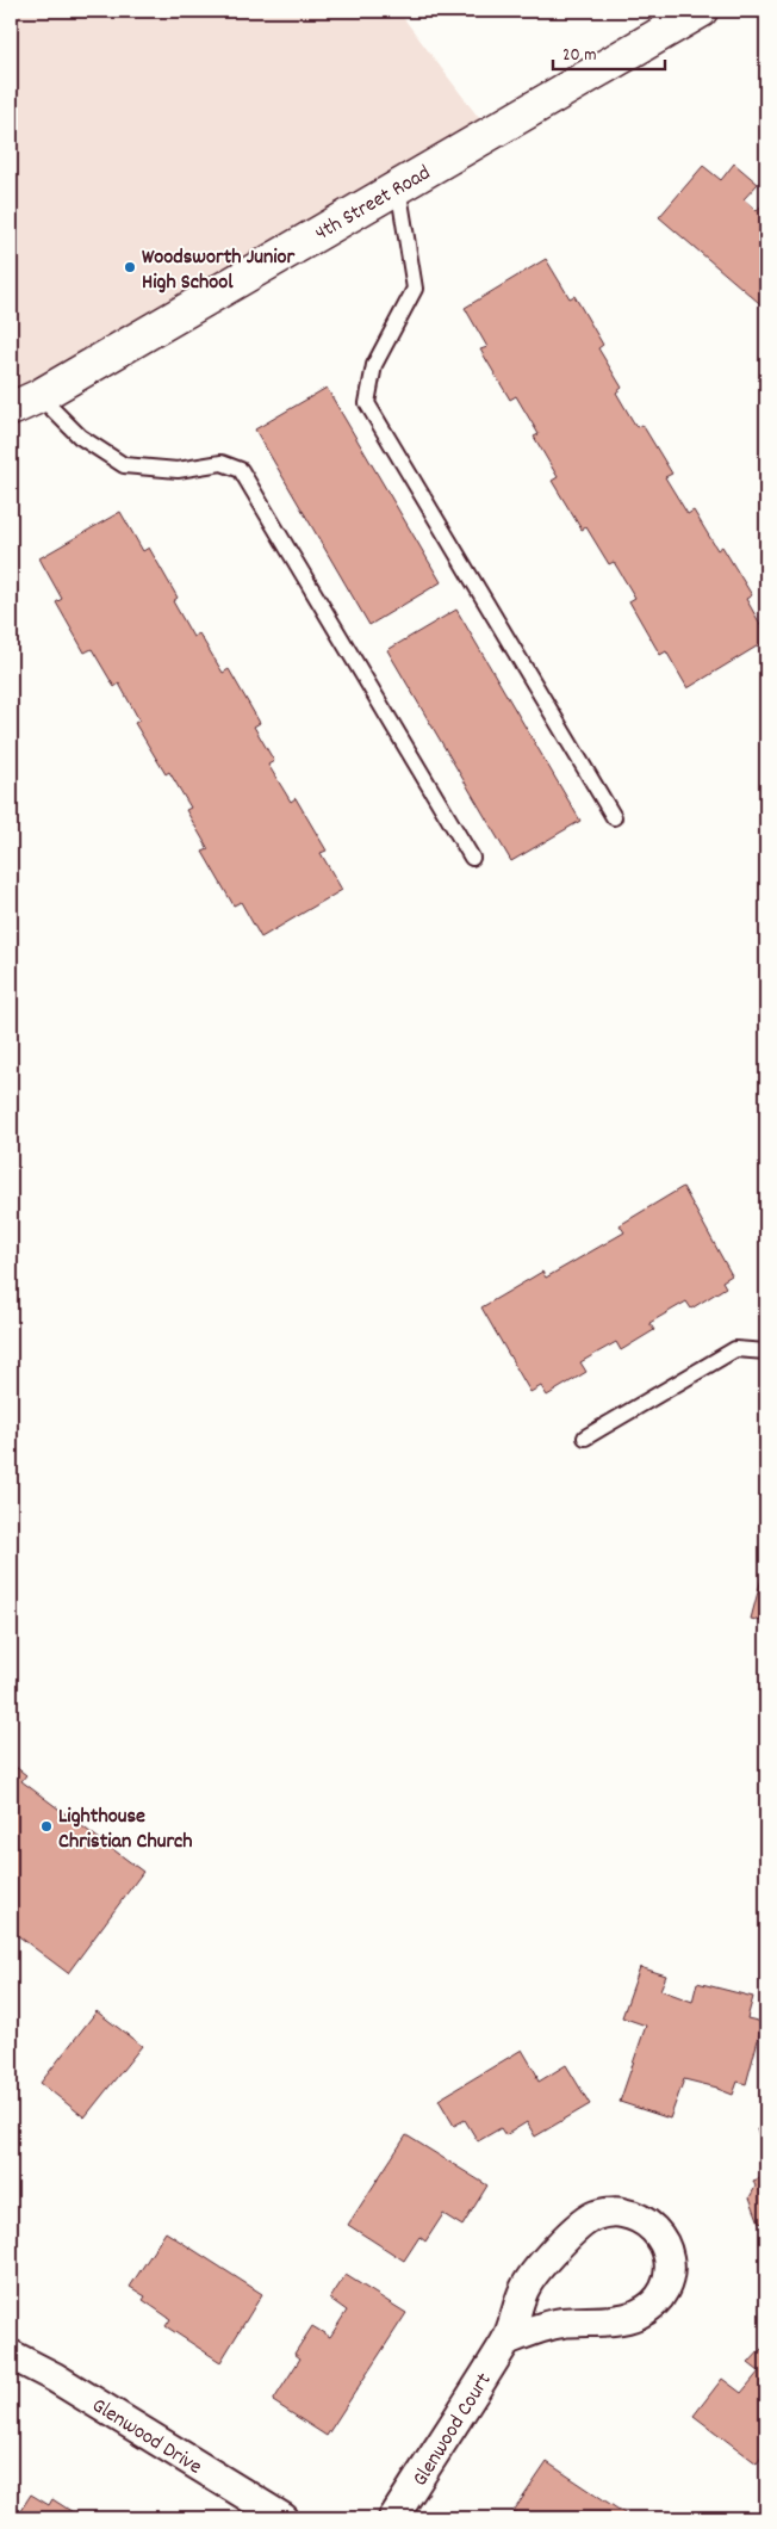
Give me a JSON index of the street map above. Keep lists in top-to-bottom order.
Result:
{
  "streets": {
    "street": ["4th Street Road", "Glenwood Court", "Glenwood Drive"]
  },
  "places": ["Woodsworth Junior High School", "Lighthouse Christian Church"],
  "scale_bar": "20 m"
}
